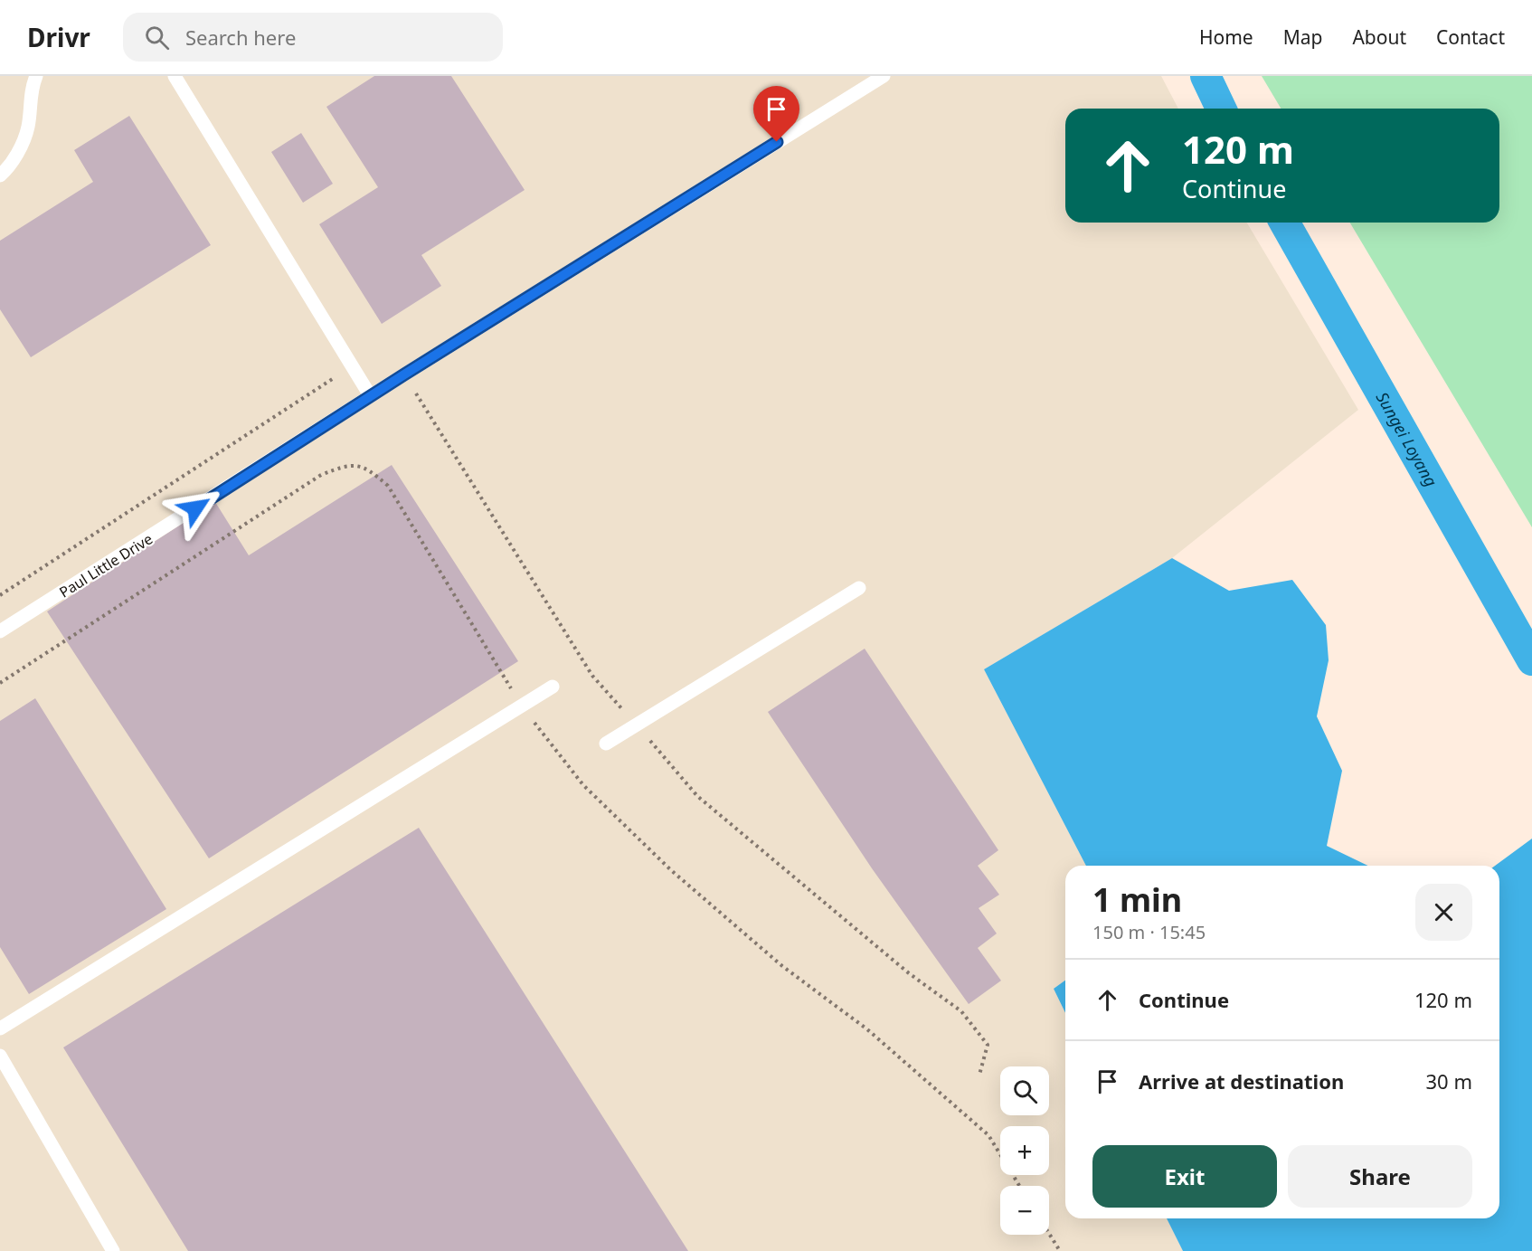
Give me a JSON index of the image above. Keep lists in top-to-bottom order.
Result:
{
  "streets": {
    "lane": ["Paul Little Drive"]
  },
  "water": ["Sungei Loyang"],
  "page": {
    "header": "Drivr",
    "search": "Search here",
    "nav": [
      "Home",
      "Map",
      "About",
      "Contact"
    ],
    "turn": ["120 m", "Continue"],
    "heading": ["1 min", "150 m · 15:45"],
    "list": [
      {
        "name": "Continue",
        "value": "120 m"
      },
      {
        "name": "Arrive at destination",
        "value": "30 m"
      }
    ],
    "map_buttons": ["+", "−"],
    "buttons": ["Exit", "Share"]
  }
}
